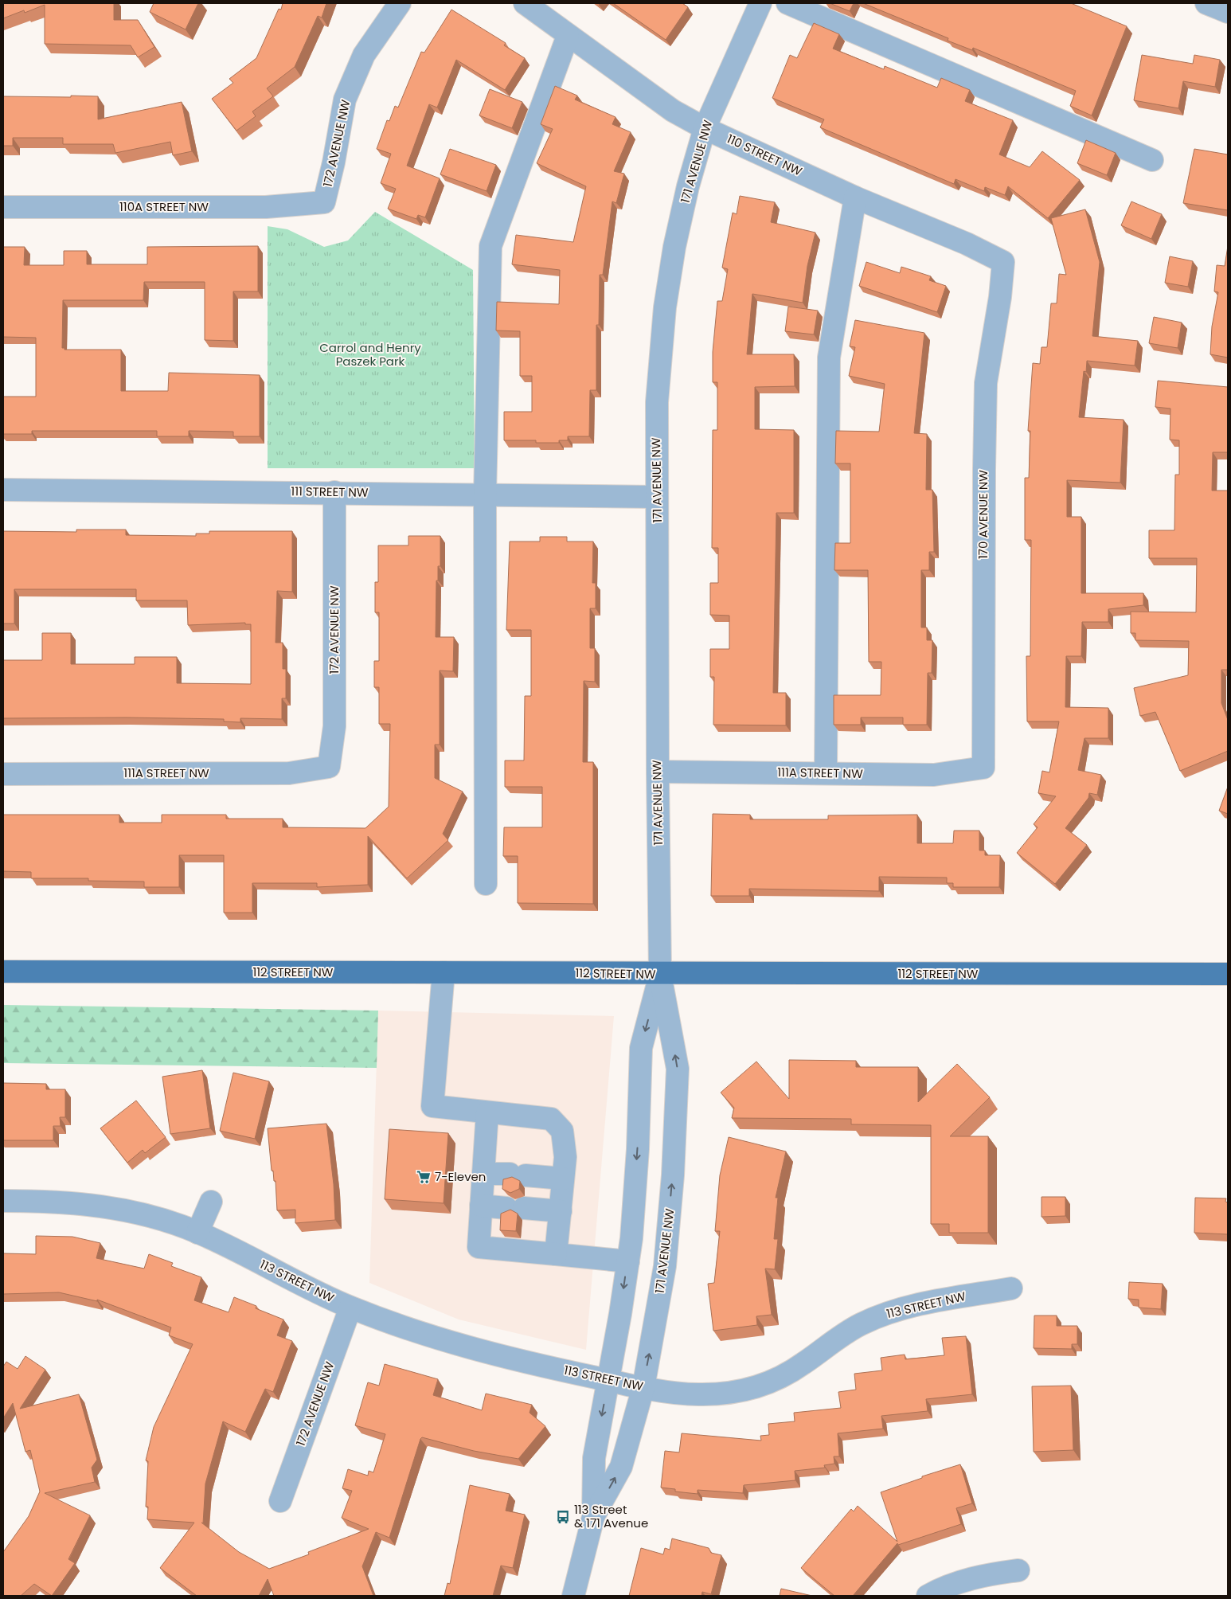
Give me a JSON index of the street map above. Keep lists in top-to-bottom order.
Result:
{
  "streets": {
    "main road": ["112 STREET NW"],
    "street": [
      "172 AVENUE NW",
      "110 STREET NW",
      "171 AVENUE NW",
      "110A STREET NW",
      "111 STREET NW",
      "170 AVENUE NW",
      "111A STREET NW",
      "113 STREET NW"
    ]
  },
  "crossings": [
    ["172 AVENUE NW", "110A STREET NW"],
    ["172 AVENUE NW", "111 STREET NW"],
    ["172 AVENUE NW", "111A STREET NW"],
    ["172 AVENUE NW", "113 STREET NW"],
    ["110 STREET NW", "171 AVENUE NW"],
    ["110 STREET NW", "170 AVENUE NW"],
    ["171 AVENUE NW", "111 STREET NW"],
    ["171 AVENUE NW", "111A STREET NW"],
    ["171 AVENUE NW", "112 STREET NW"],
    ["171 AVENUE NW", "113 STREET NW"],
    ["170 AVENUE NW", "111A STREET NW"]
  ],
  "parks": ["Carrol and Henry Paszek Park"],
  "places": {
    "supermarket": ["7-Eleven"],
    "bus stop": ["113 Street & 171 Avenue"]
  }
}
